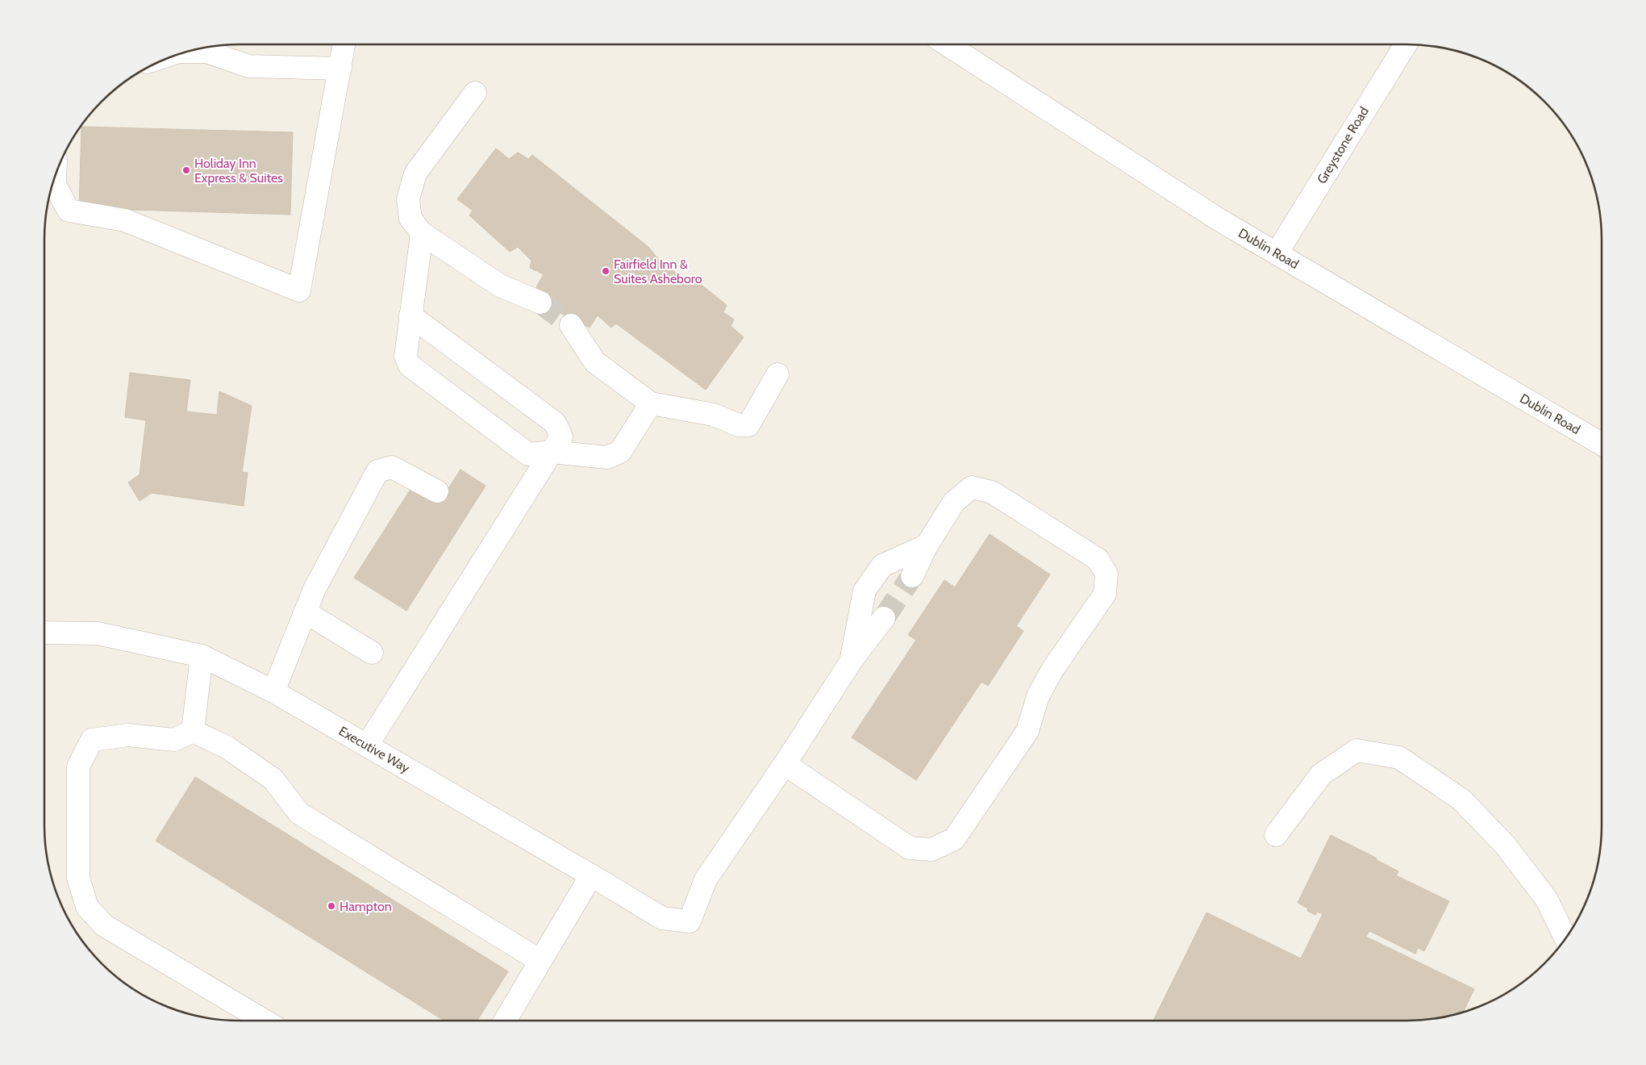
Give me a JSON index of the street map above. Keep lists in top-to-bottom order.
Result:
{
  "streets": {
    "street": ["Greystone Road", "Dublin Road", "Executive Way"]
  },
  "crossings": [
    ["Greystone Road", "Dublin Road"]
  ],
  "places": ["Holiday Inn Express & Suites", "Fairfield Inn & Suites Asheboro", "Hampton"]
}
